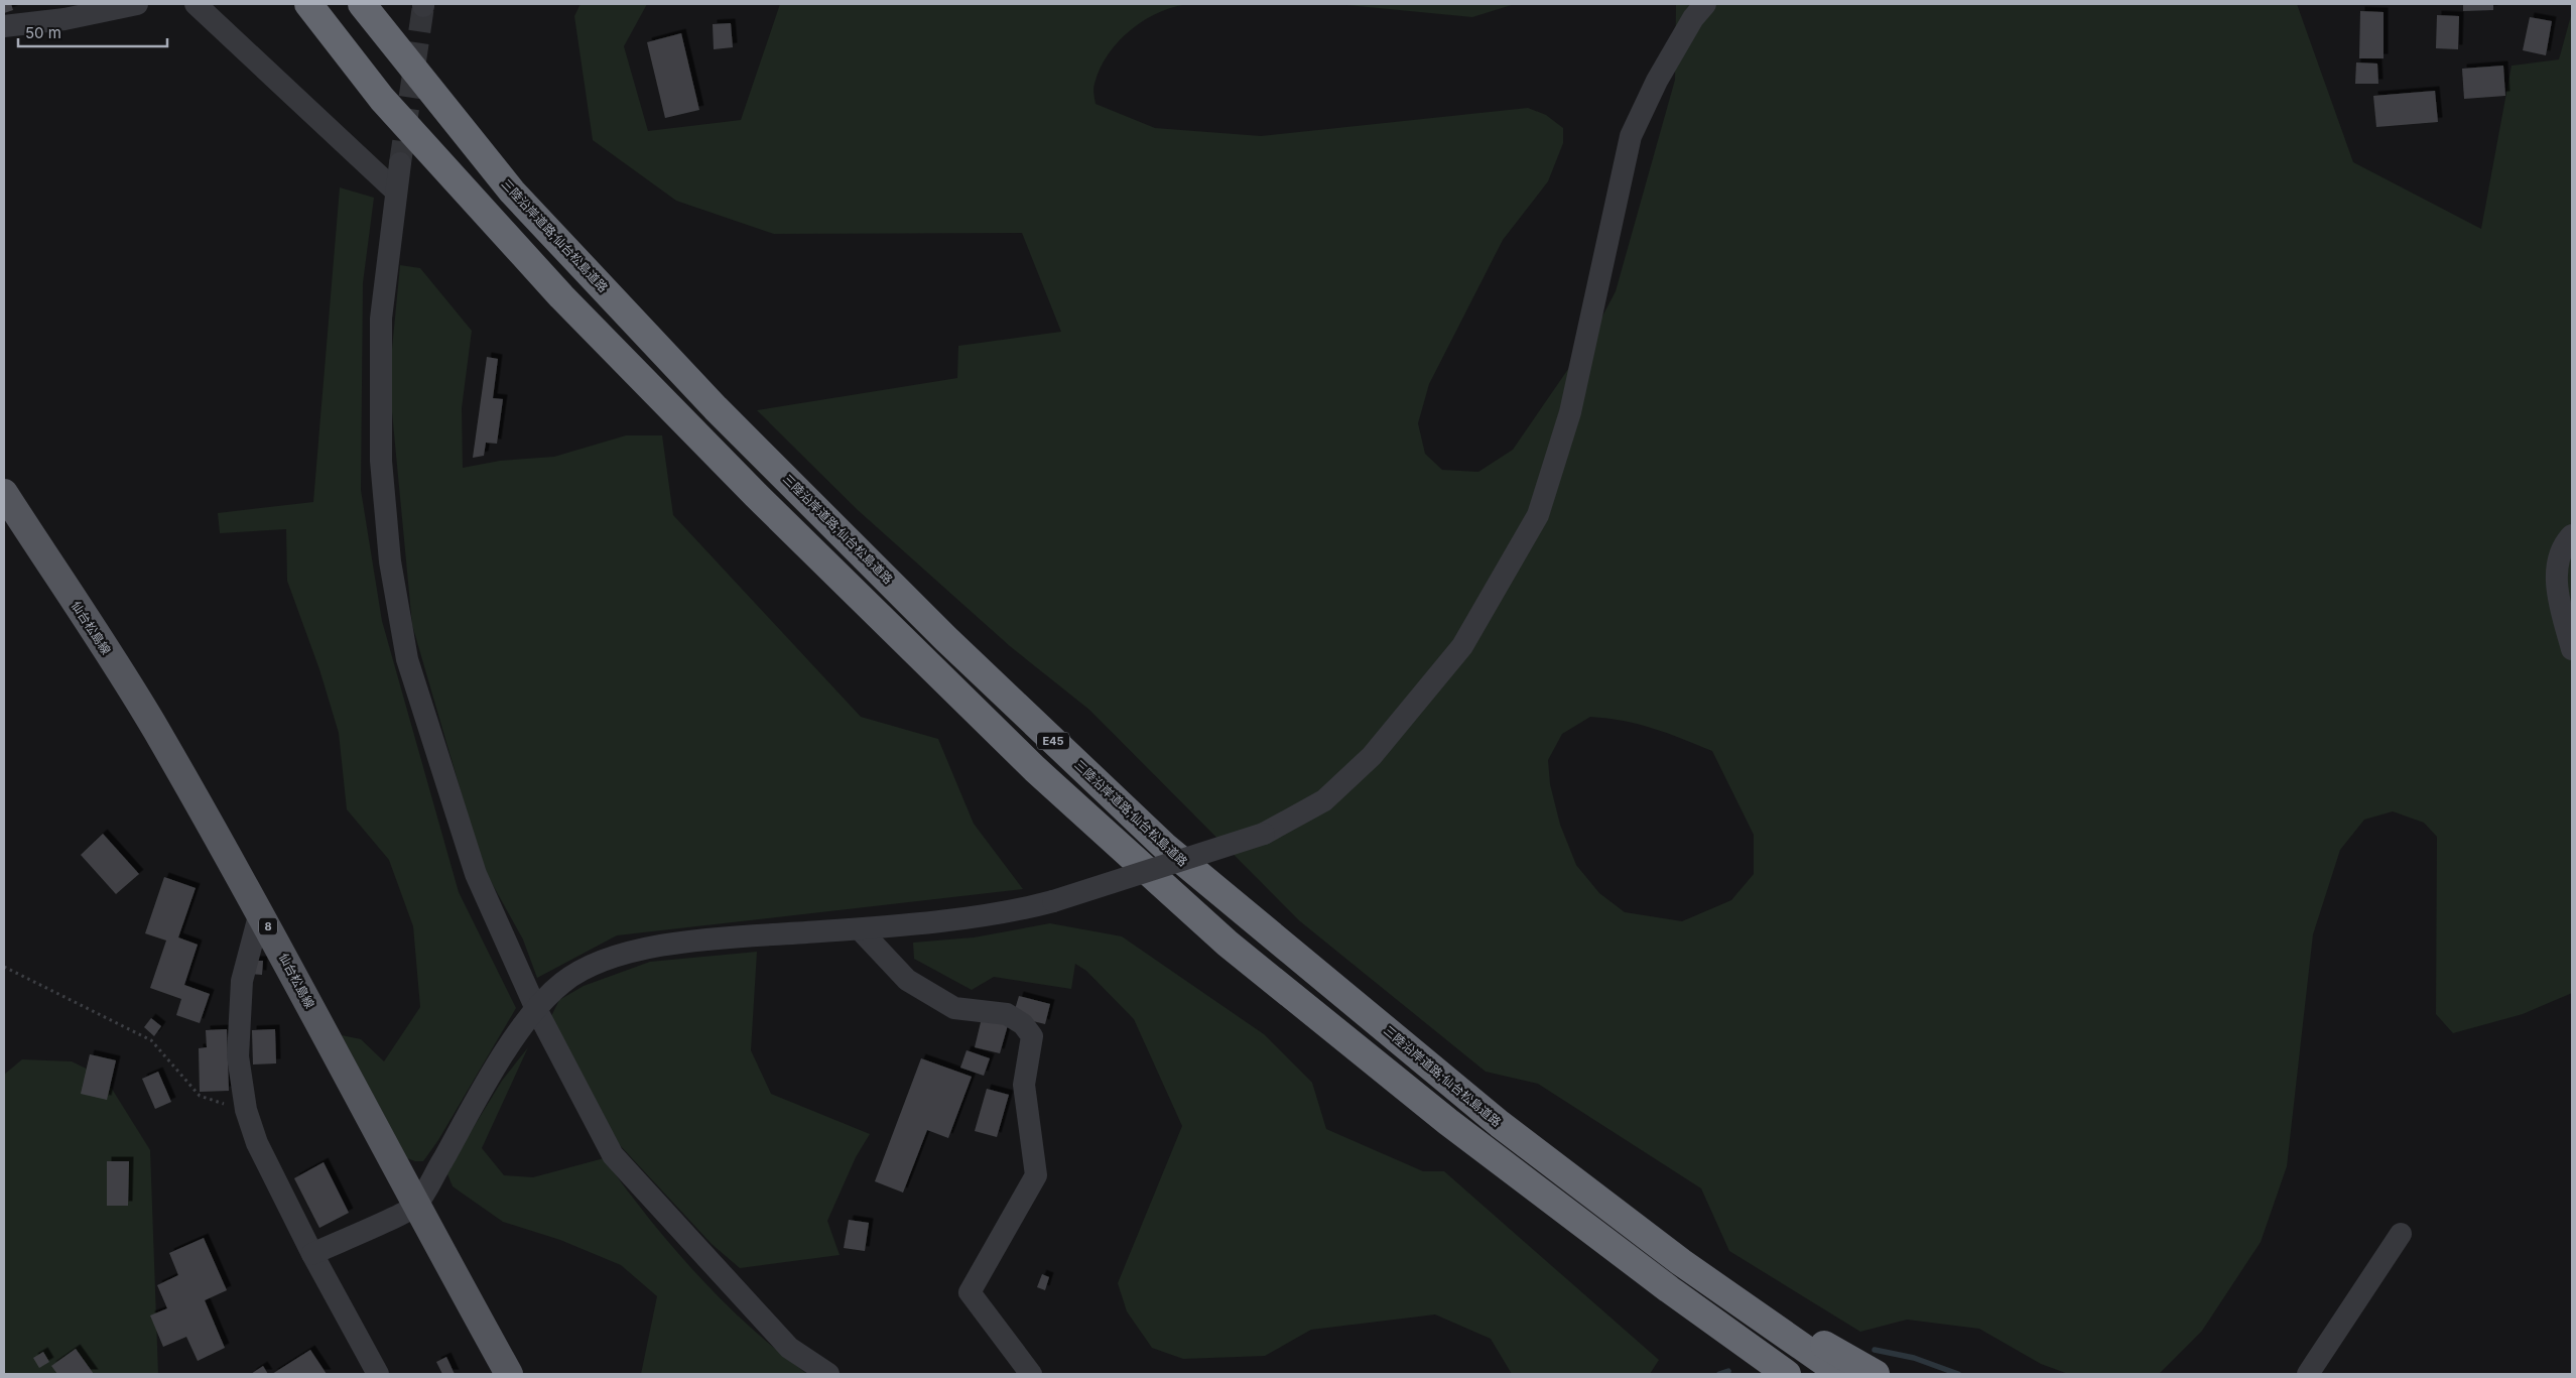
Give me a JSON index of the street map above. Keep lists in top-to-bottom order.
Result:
{
  "streets": {
    "highway": ["三陸沿岸道路;仙台松島道路", "E45"],
    "main road": ["仙台松島線", "8"]
  },
  "scale_bar": "50 m"
}
